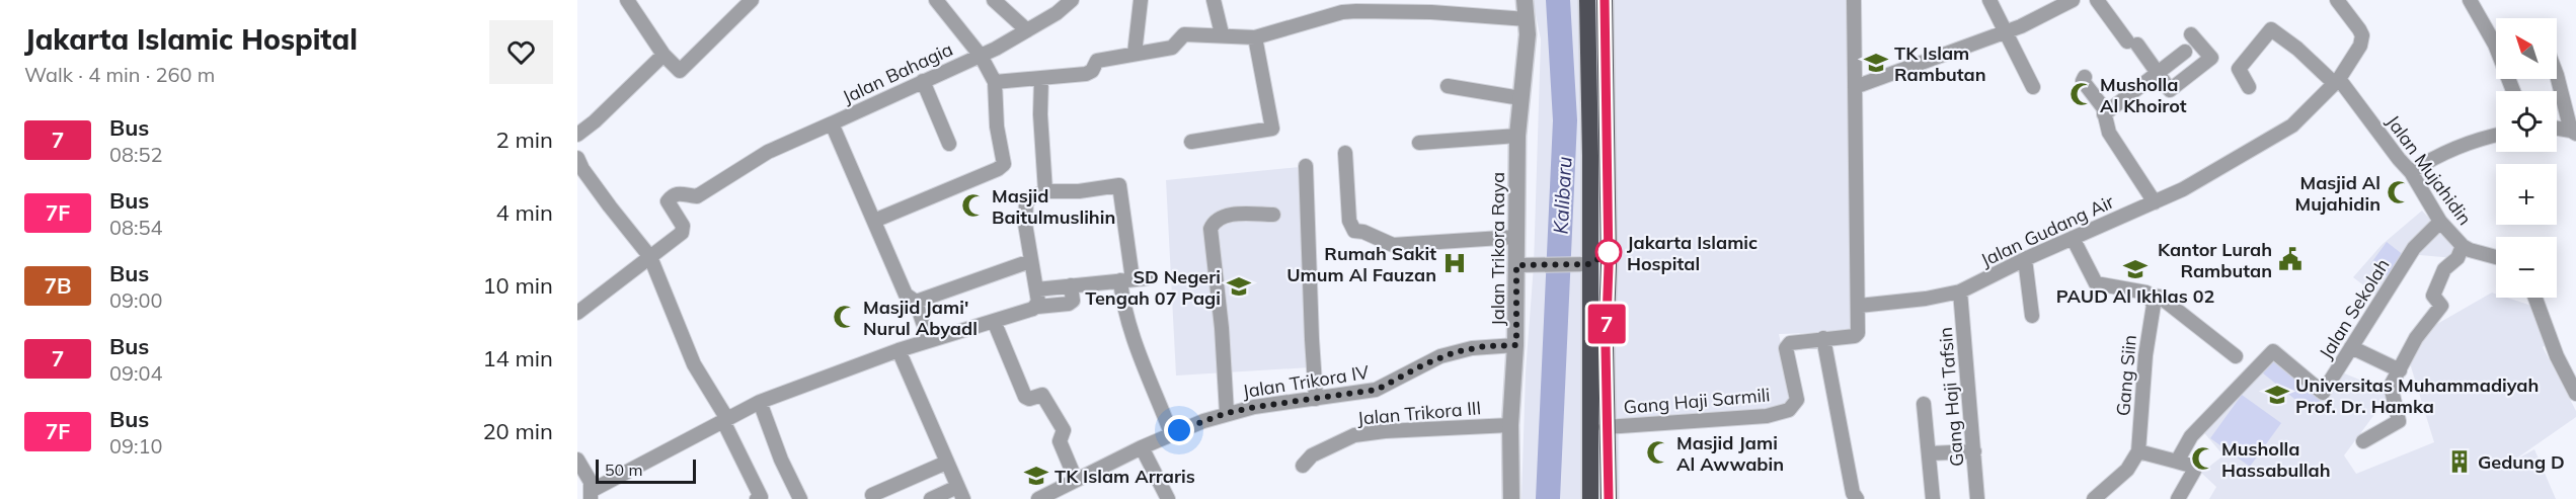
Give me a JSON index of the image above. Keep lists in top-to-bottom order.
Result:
{
  "streets": {
    "street": [
      "Jalan Bahagia",
      "Jalan Mujahidin",
      "Jalan Gudang Air",
      "Jalan Trikora Raya",
      "Jalan Sekolah",
      "Gang Siin",
      "Jalan Trikora IV",
      "Gang Haji Tafsin",
      "Gang Haji Sarmili",
      "Jalan Trikora III"
    ]
  },
  "crossings": [
    ["Jalan Mujahidin", "Jalan Gudang Air"],
    ["Jalan Mujahidin", "Jalan Sekolah"],
    ["Jalan Gudang Air", "Gang Haji Tafsin"],
    ["Jalan Trikora Raya", "Jalan Trikora IV"],
    ["Jalan Trikora Raya", "Jalan Trikora III"]
  ],
  "water": ["Kalibaru"],
  "places": {
    "school or university": [
      "TK Islam Rambutan",
      "PAUD Al Ikhlas 02",
      "SD Negeri Tengah 07 Pagi",
      "Universitas Muhammadiyah Prof. Dr. Hamka",
      "TK Islam Arraris"
    ],
    "mosque": [
      "Musholla Al Khoirot",
      "Masjid Al Mujahidin",
      "Masjid Baitulmuslihin",
      "Masjid Jami' Nurul Abyadl",
      "Masjid Jami Al Awwabin",
      "Musholla Hassabullah"
    ],
    "other": ["Jakarta Islamic Hospital"],
    "public building": ["Kantor Lurah Rambutan"],
    "hospital": ["Rumah Sakit Umum Al Fauzan"],
    "building": ["Gedung D"]
  },
  "lines": ["bus line 7"],
  "scale_bar": "50 m",
  "north": "top left",
  "page": {
    "heading": ["Jakarta Islamic Hospital", "Walk · 4 min · 260 m"],
    "on_map": "7",
    "map_buttons": ["+", "−"],
    "list": [
      {
        "mark": "7",
        "name": "Bus",
        "note": "08:52",
        "value": "2 min"
      },
      {
        "mark": "7F",
        "name": "Bus",
        "note": "08:54",
        "value": "4 min"
      },
      {
        "mark": "7B",
        "name": "Bus",
        "note": "09:00",
        "value": "10 min"
      },
      {
        "mark": "7",
        "name": "Bus",
        "note": "09:04",
        "value": "14 min"
      },
      {
        "mark": "7F",
        "name": "Bus",
        "note": "09:10",
        "value": "20 min"
      }
    ],
    "scale": "50 m"
  }
}
